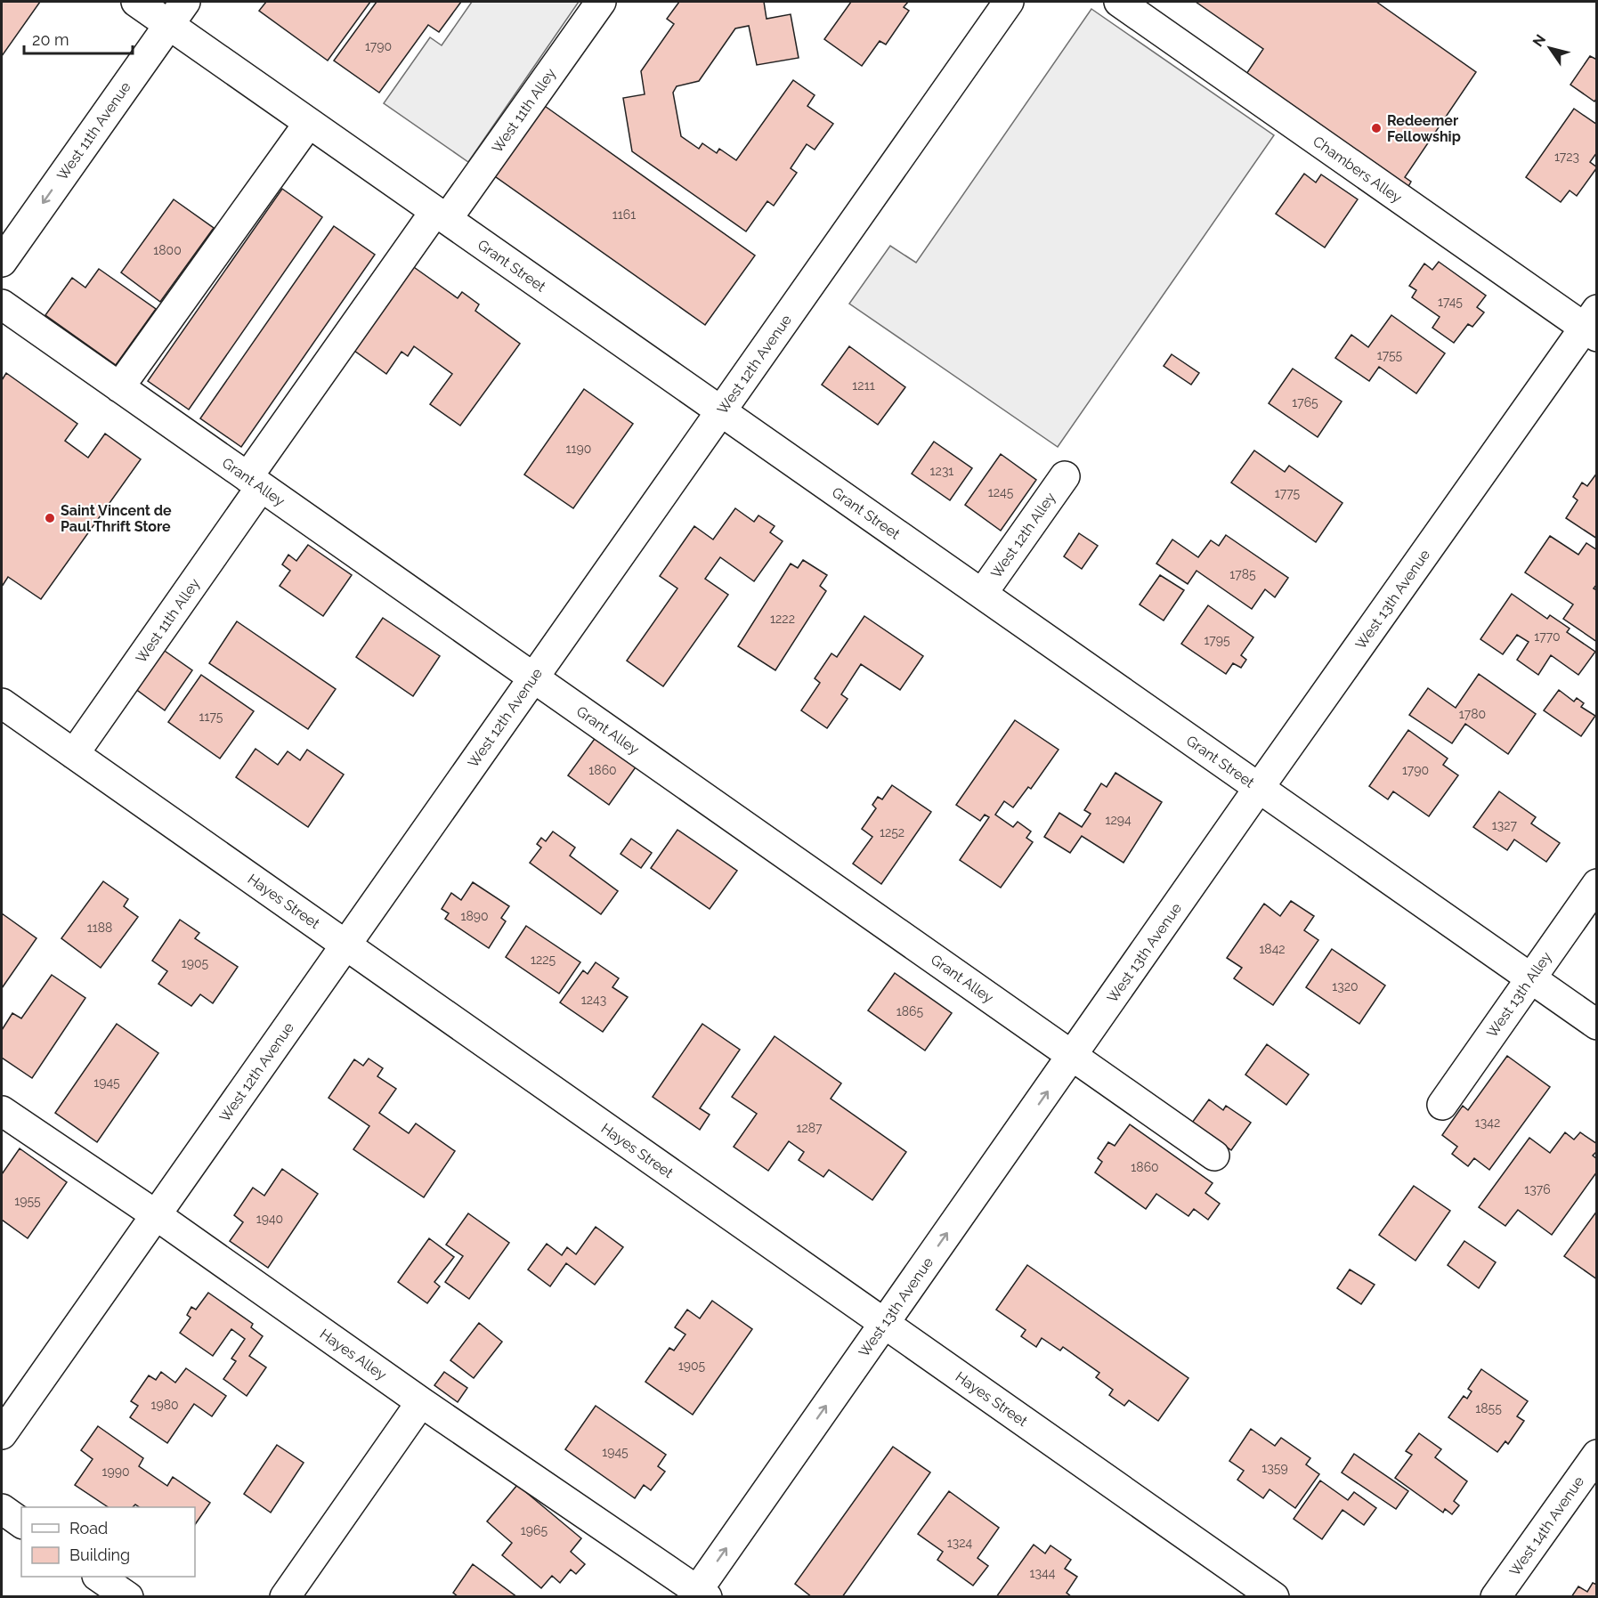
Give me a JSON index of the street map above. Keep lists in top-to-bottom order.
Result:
{
  "streets": {
    "street": [
      "West 11th Alley",
      "West 11th Avenue",
      "Chambers Alley",
      "Grant Street",
      "West 12th Avenue",
      "Grant Alley",
      "West 12th Alley",
      "West 13th Avenue",
      "Hayes Street",
      "West 13th Alley",
      "Hayes Alley",
      "West 14th Avenue"
    ]
  },
  "crossings": [
    ["West 11th Alley", "Grant Street"],
    ["West 11th Alley", "Grant Alley"],
    ["West 11th Alley", "Hayes Street"],
    ["West 11th Avenue", "Grant Street"],
    ["Chambers Alley", "West 13th Avenue"],
    ["Grant Street", "West 12th Avenue"],
    ["Grant Street", "West 12th Alley"],
    ["Grant Street", "West 13th Avenue"],
    ["Grant Street", "West 13th Alley"],
    ["West 12th Avenue", "Grant Alley"],
    ["West 12th Avenue", "Hayes Street"],
    ["West 12th Avenue", "Hayes Alley"],
    ["Grant Alley", "West 13th Avenue"],
    ["West 13th Avenue", "Hayes Street"],
    ["West 13th Avenue", "Hayes Alley"]
  ],
  "one_way": ["West 13th Avenue"],
  "places": ["Redeemer Fellowship", "Saint Vincent de Paul Thrift Store"],
  "house_numbers": [
    "1790",
    "1723",
    "1161",
    "1800",
    "1745",
    "1755",
    "1211",
    "1765",
    "1190",
    "1231",
    "1245",
    "1775",
    "1785",
    "1222",
    "1770",
    "1795",
    "1780",
    "1175",
    "1860",
    "1790",
    "1294",
    "1327",
    "1252",
    "1890",
    "1188",
    "1842",
    "1225",
    "1905",
    "1320",
    "1243",
    "1865",
    "1945",
    "1342",
    "1287",
    "1860",
    "1376",
    "1955",
    "1940",
    "1905",
    "1980",
    "1855",
    "1945",
    "1359",
    "1990",
    "1965",
    "1324",
    "1344"
  ],
  "legend": ["Road", "Building"],
  "scale_bar": "20 m",
  "north": "top left"
}
